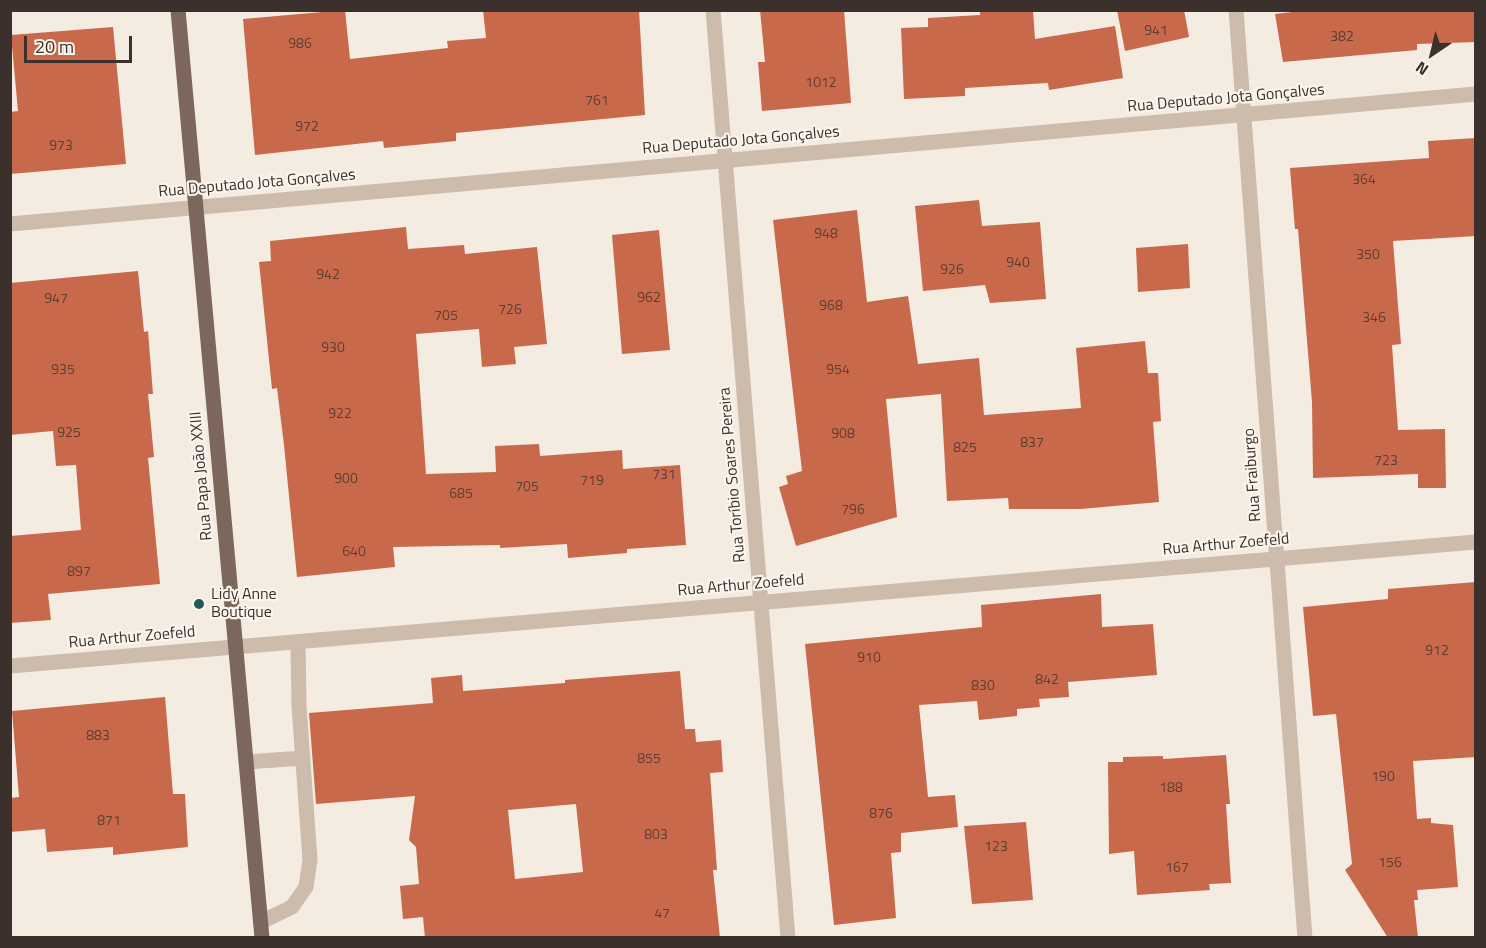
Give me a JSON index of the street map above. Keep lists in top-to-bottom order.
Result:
{
  "streets": {
    "main road": ["Rua Papa João XXIII"],
    "street": [
      "Rua Deputado Jota Gonçalves",
      "Rua Toríbio Soares Pereira",
      "Rua Fraiburgo",
      "Rua Arthur Zoefeld"
    ]
  },
  "crossings": [
    ["Rua Deputado Jota Gonçalves", "Rua Toríbio Soares Pereira"],
    ["Rua Deputado Jota Gonçalves", "Rua Fraiburgo"],
    ["Rua Deputado Jota Gonçalves", "Rua Papa João XXIII"],
    ["Rua Toríbio Soares Pereira", "Rua Arthur Zoefeld"],
    ["Rua Fraiburgo", "Rua Arthur Zoefeld"],
    ["Rua Papa João XXIII", "Rua Arthur Zoefeld"]
  ],
  "places": ["Lidy Anne Boutique"],
  "house_numbers": [
    "941",
    "382",
    "986",
    "1012",
    "761",
    "972",
    "973",
    "364",
    "948",
    "350",
    "940",
    "926",
    "942",
    "962",
    "947",
    "968",
    "726",
    "705",
    "346",
    "930",
    "935",
    "954",
    "922",
    "925",
    "908",
    "837",
    "825",
    "723",
    "731",
    "900",
    "719",
    "705",
    "685",
    "796",
    "640",
    "897",
    "912",
    "910",
    "842",
    "830",
    "883",
    "855",
    "190",
    "188",
    "876",
    "871",
    "803",
    "123",
    "156",
    "167",
    "47"
  ],
  "scale_bar": "20 m",
  "north": "bottom left"
}
